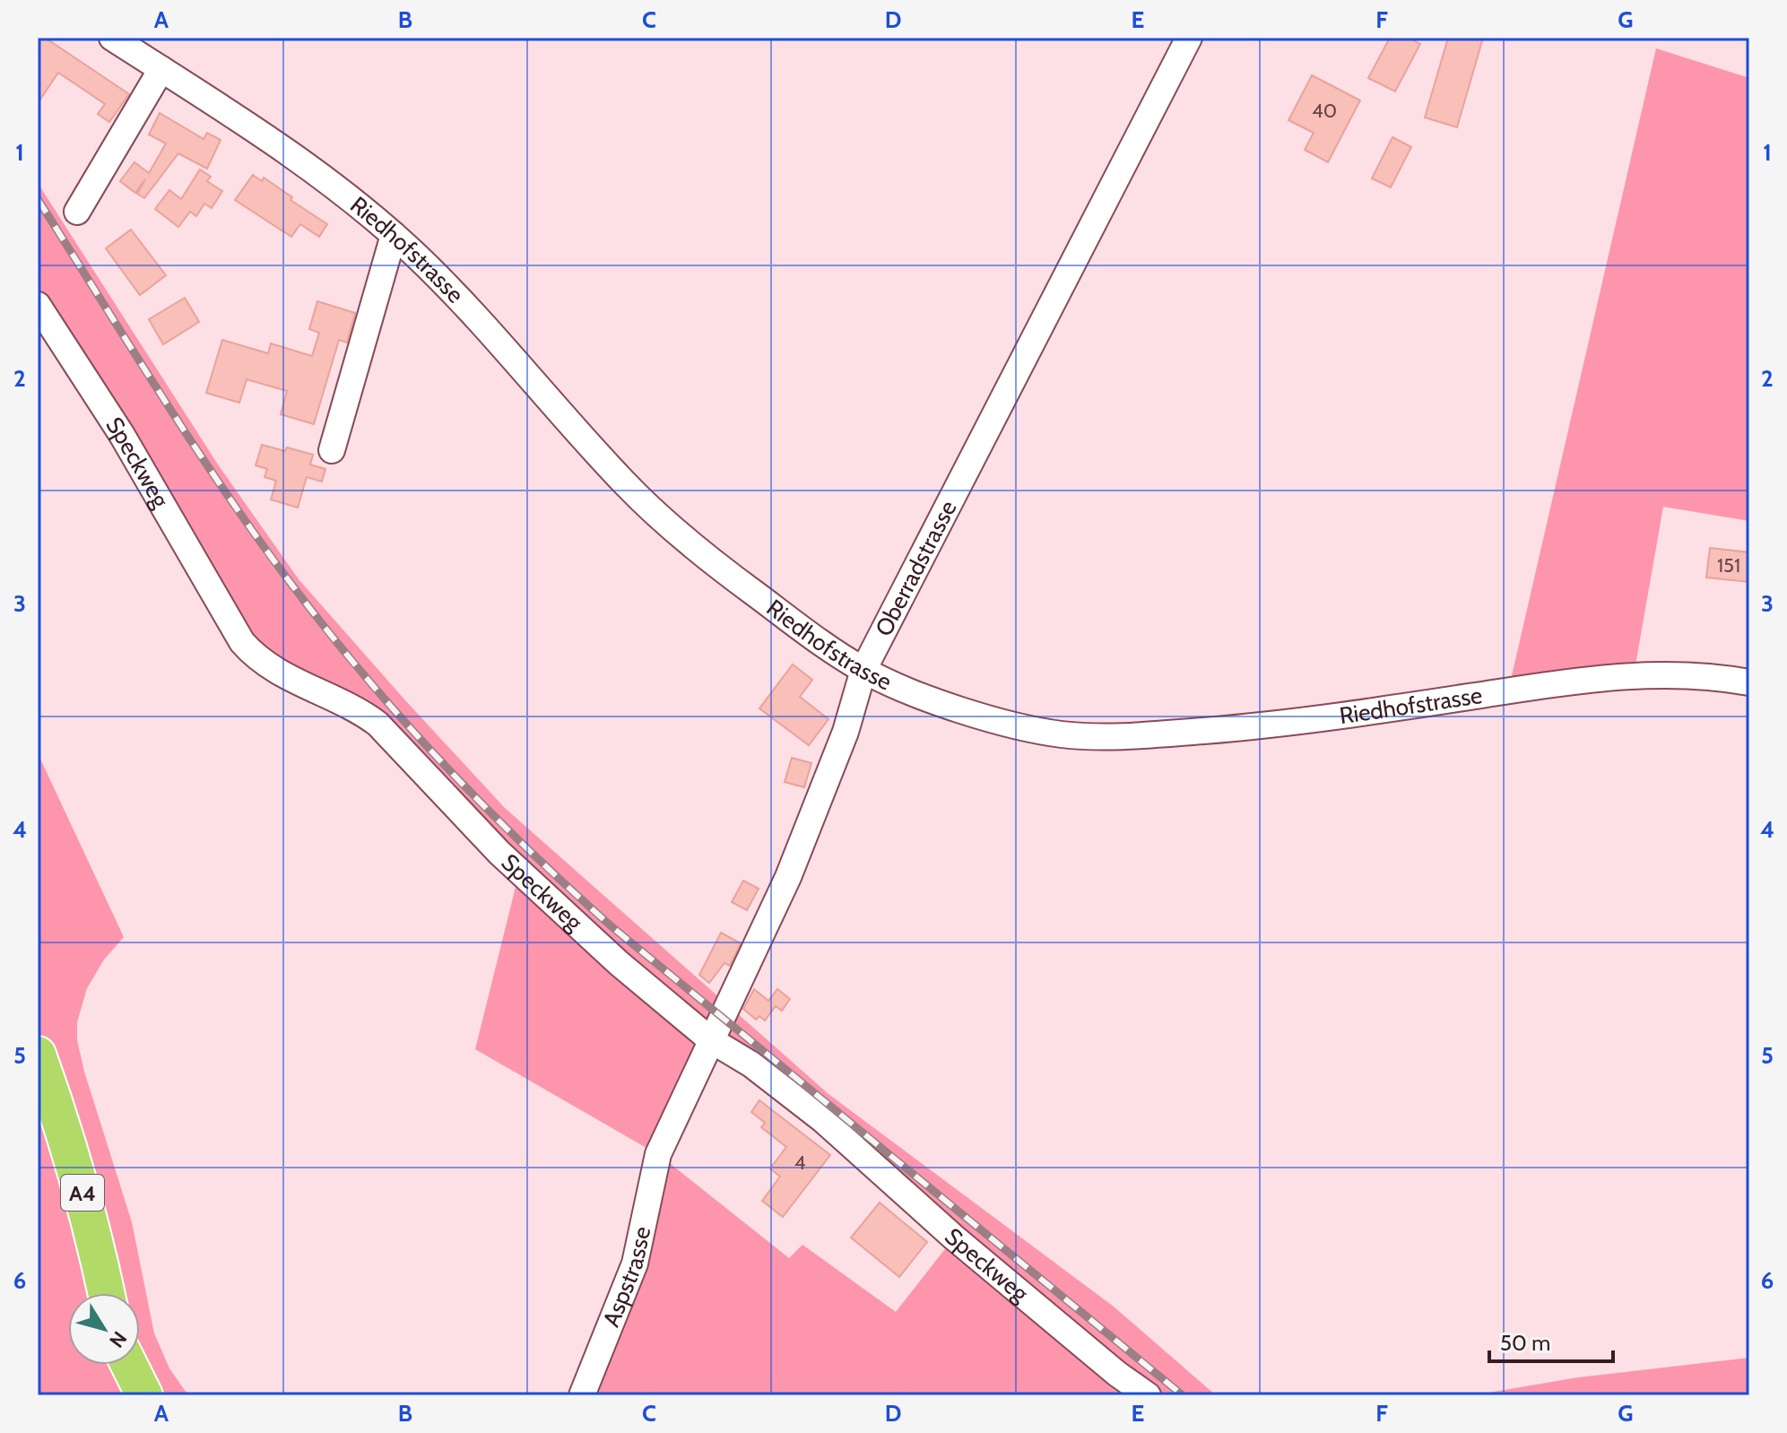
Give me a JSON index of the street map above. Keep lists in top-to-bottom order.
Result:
{
  "streets": {
    "highway": ["A4"],
    "street": [
      "Riedhofstrasse",
      "Speckweg",
      "Oberradstrasse",
      "Aspstrasse"
    ]
  },
  "crossings": [
    ["Riedhofstrasse", "Oberradstrasse"],
    ["Speckweg", "Oberradstrasse"],
    ["Oberradstrasse", "Aspstrasse"]
  ],
  "house_numbers": ["40", "151", "4"],
  "scale_bar": "50 m",
  "north": "bottom right",
  "grid": {
    "columns": [
      "A",
      "B",
      "C",
      "D",
      "E",
      "F",
      "G"
    ],
    "rows": [
      "1",
      "2",
      "3",
      "4",
      "5",
      "6"
    ]
  }
}
